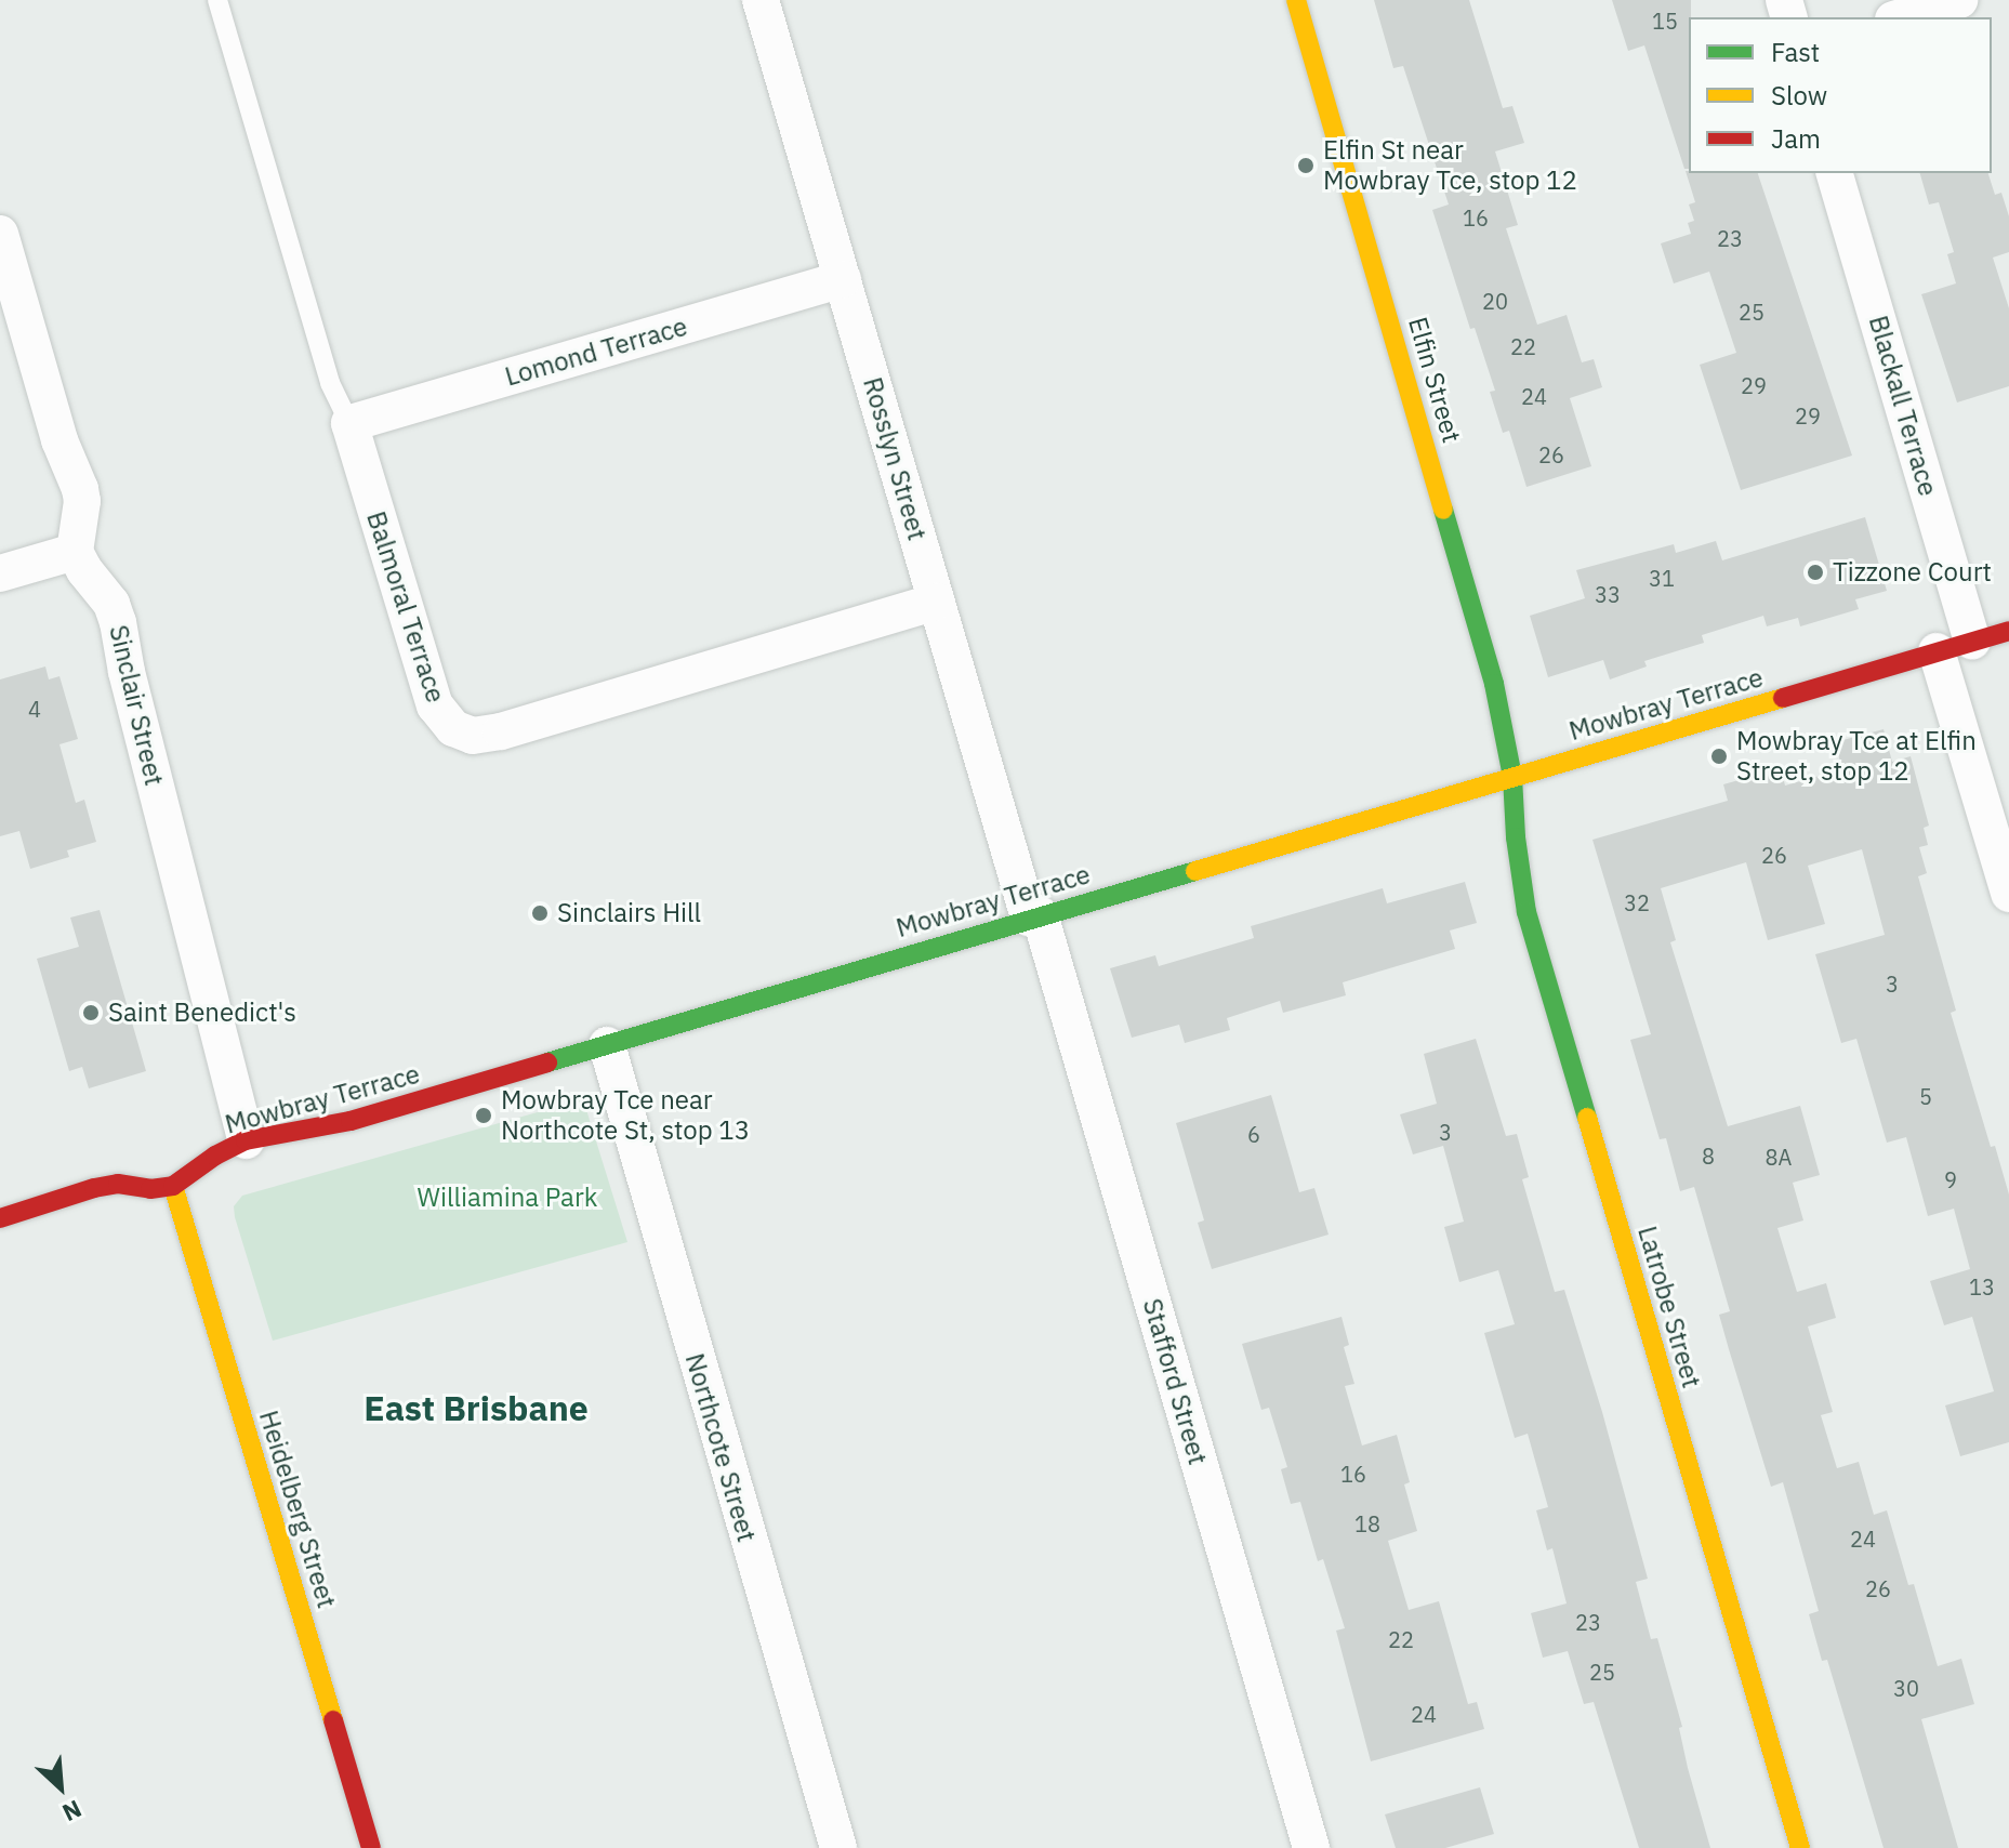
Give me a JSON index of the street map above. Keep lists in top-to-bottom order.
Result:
{
  "streets": {
    "street": [
      "Lomond Terrace",
      "Elfin Street",
      "Blackall Terrace",
      "Rosslyn Street",
      "Balmoral Terrace",
      "Mowbray Terrace",
      "Sinclair Street",
      "Latrobe Street",
      "Stafford Street",
      "Northcote Street",
      "Heidelberg Street"
    ]
  },
  "crossings": [
    ["Lomond Terrace", "Rosslyn Street"],
    ["Lomond Terrace", "Balmoral Terrace"],
    ["Elfin Street", "Mowbray Terrace"],
    ["Elfin Street", "Latrobe Street"],
    ["Blackall Terrace", "Mowbray Terrace"],
    ["Rosslyn Street", "Balmoral Terrace"],
    ["Rosslyn Street", "Mowbray Terrace"],
    ["Rosslyn Street", "Stafford Street"],
    ["Mowbray Terrace", "Sinclair Street"],
    ["Mowbray Terrace", "Latrobe Street"],
    ["Mowbray Terrace", "Stafford Street"],
    ["Mowbray Terrace", "Northcote Street"],
    ["Mowbray Terrace", "Heidelberg Street"]
  ],
  "districts": ["East Brisbane"],
  "parks": ["Williamina Park"],
  "places": [
    "Elfin St near Mowbray Tce, stop 12",
    "Tizzone Court",
    "Mowbray Tce at Elfin Street, stop 12",
    "Sinclairs Hill",
    "Saint Benedict's",
    "Mowbray Tce near Northcote St, stop 13"
  ],
  "house_numbers": [
    "15",
    "16",
    "23",
    "20",
    "25",
    "22",
    "29",
    "24",
    "29",
    "26",
    "31",
    "33",
    "4",
    "26",
    "32",
    "3",
    "5",
    "3",
    "6",
    "8",
    "8A",
    "9",
    "13",
    "16",
    "18",
    "24",
    "26",
    "23",
    "22",
    "25",
    "30",
    "24"
  ],
  "legend": ["Fast", "Slow", "Jam"],
  "north": "bottom right"
}
